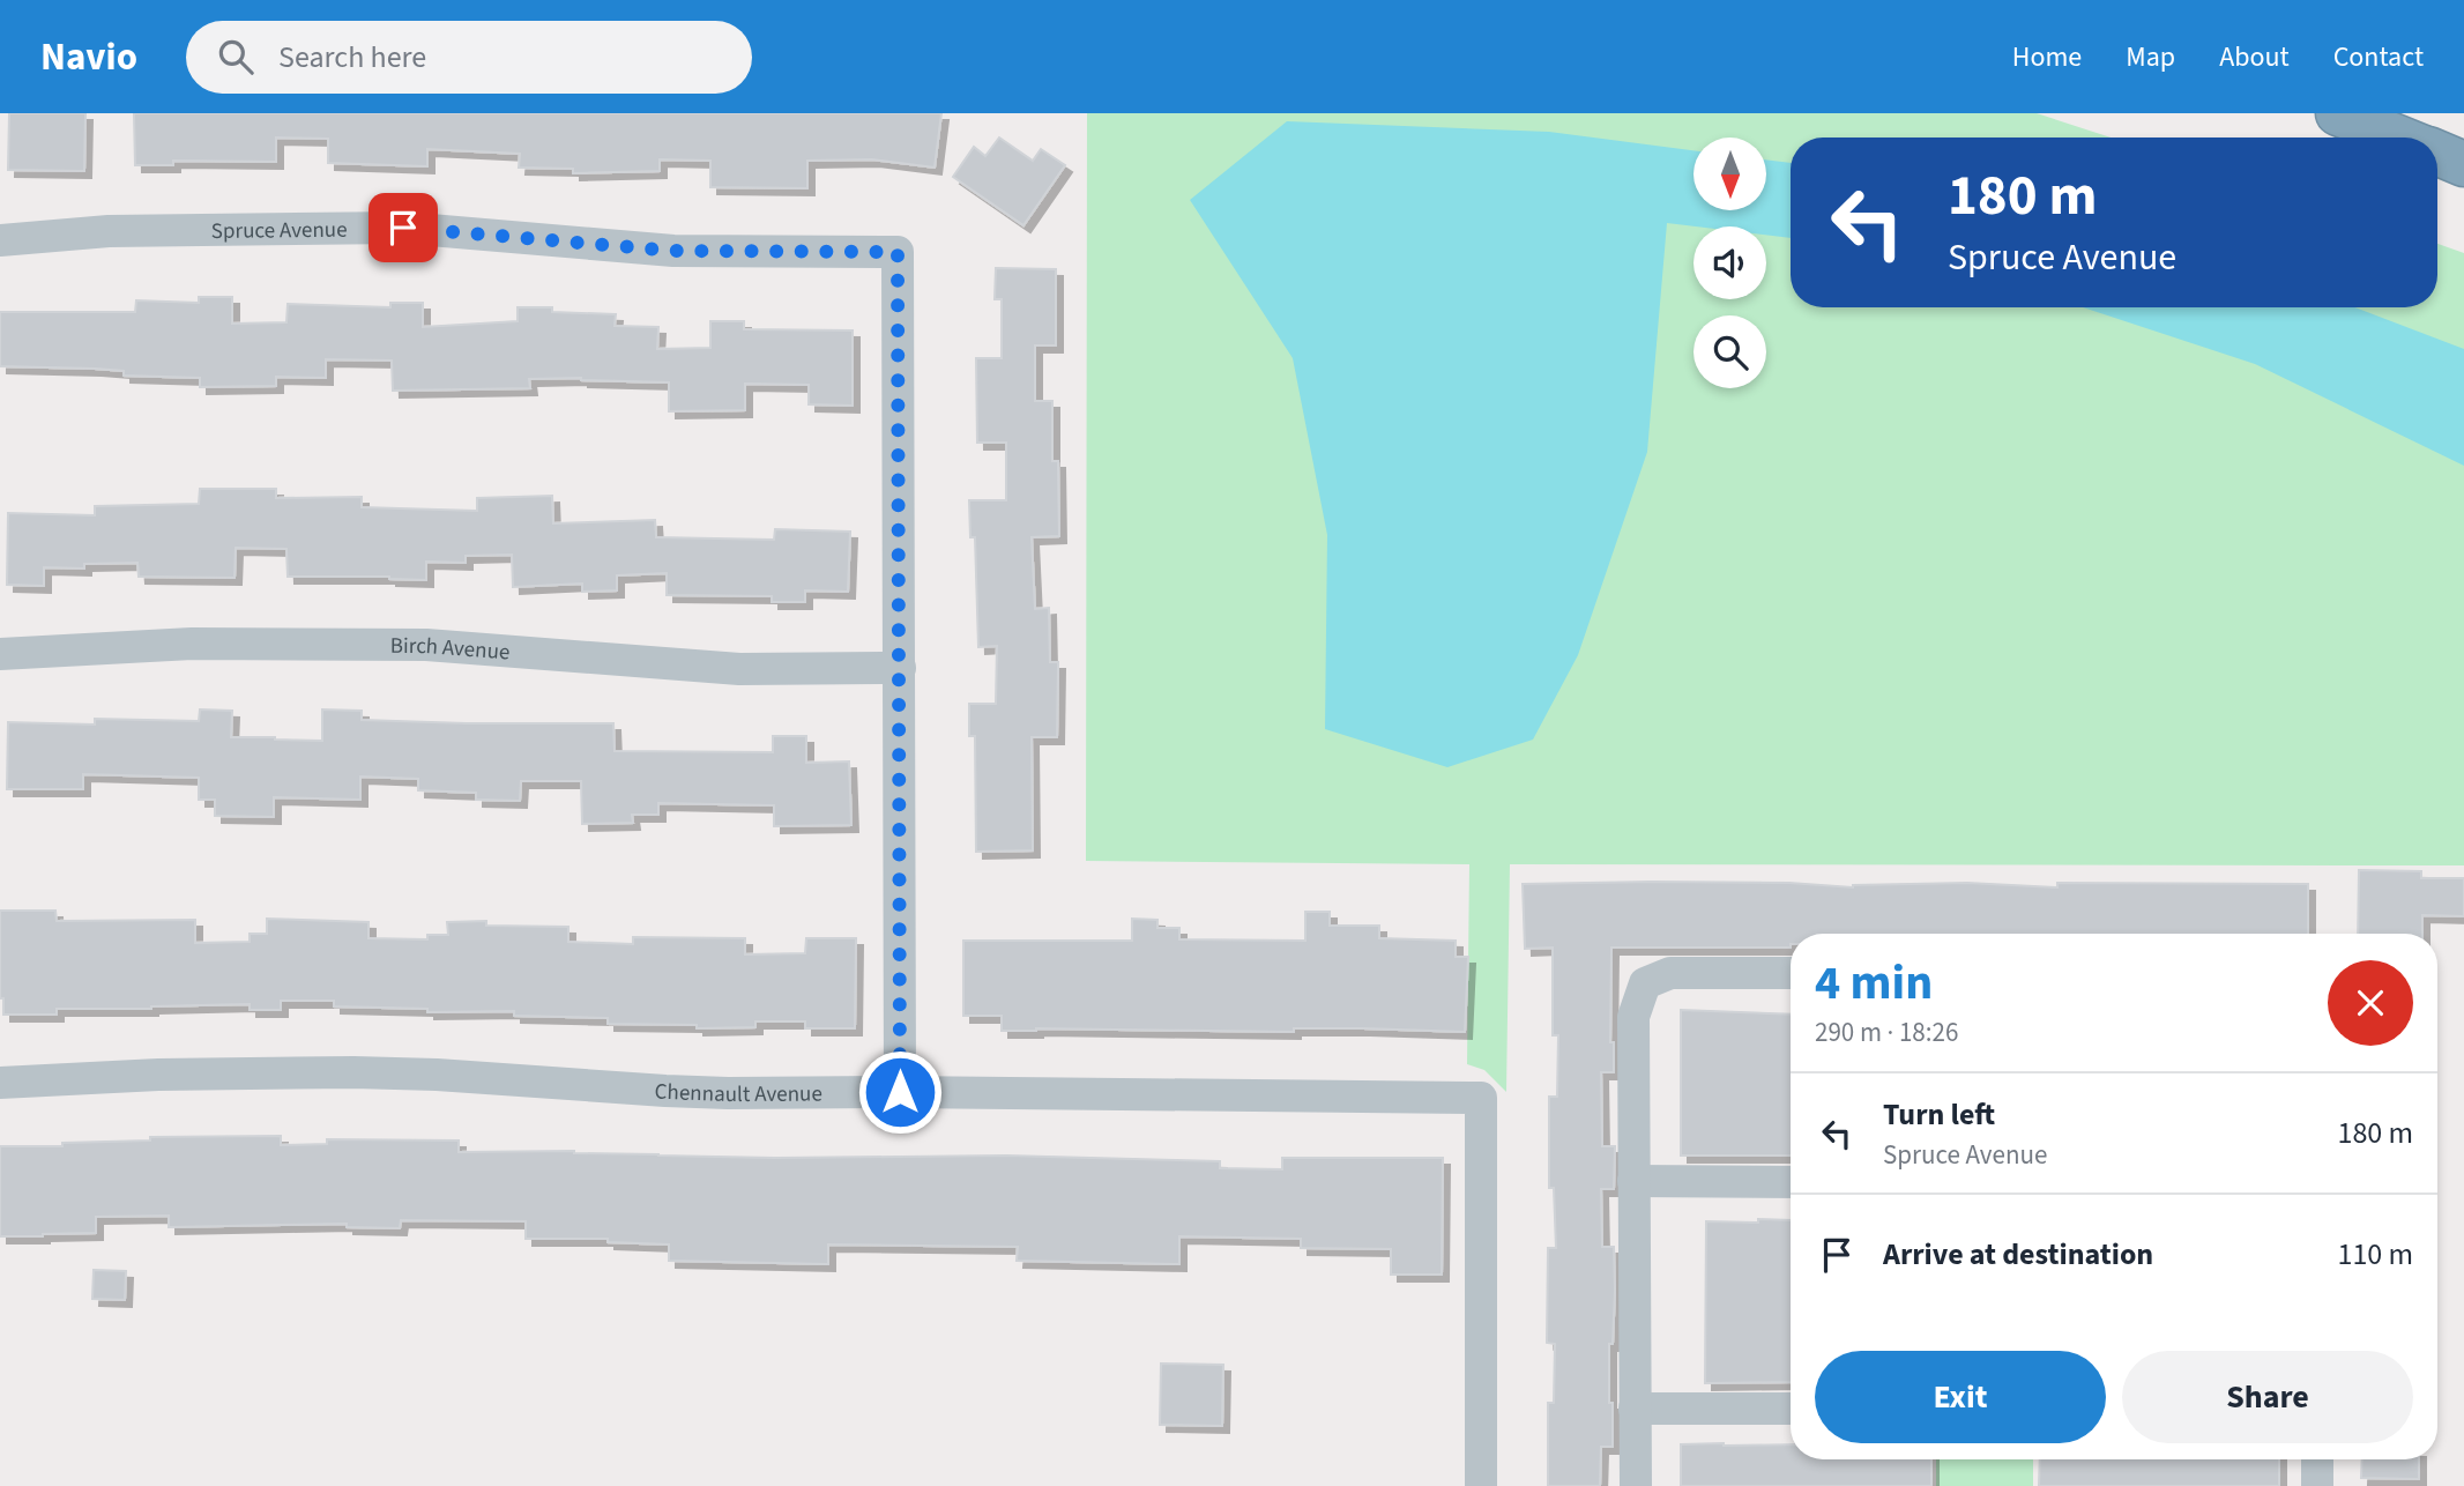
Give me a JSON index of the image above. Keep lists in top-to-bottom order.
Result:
{
  "streets": {
    "street": ["Spruce Avenue", "Birch Avenue", "Chennault Avenue"]
  },
  "crossings": [
    ["Spruce Avenue", "Birch Avenue"]
  ],
  "north": "bottom",
  "page": {
    "header": "Navio",
    "search": "Search here",
    "nav": [
      "Home",
      "Map",
      "About",
      "Contact"
    ],
    "turn": ["180 m", "Spruce Avenue"],
    "heading": ["4 min", "290 m · 18:26"],
    "list": [
      {
        "name": "Turn left",
        "note": "Spruce Avenue",
        "value": "180 m"
      },
      {
        "name": "Arrive at destination",
        "value": "110 m"
      }
    ],
    "buttons": ["Exit", "Share"]
  }
}
